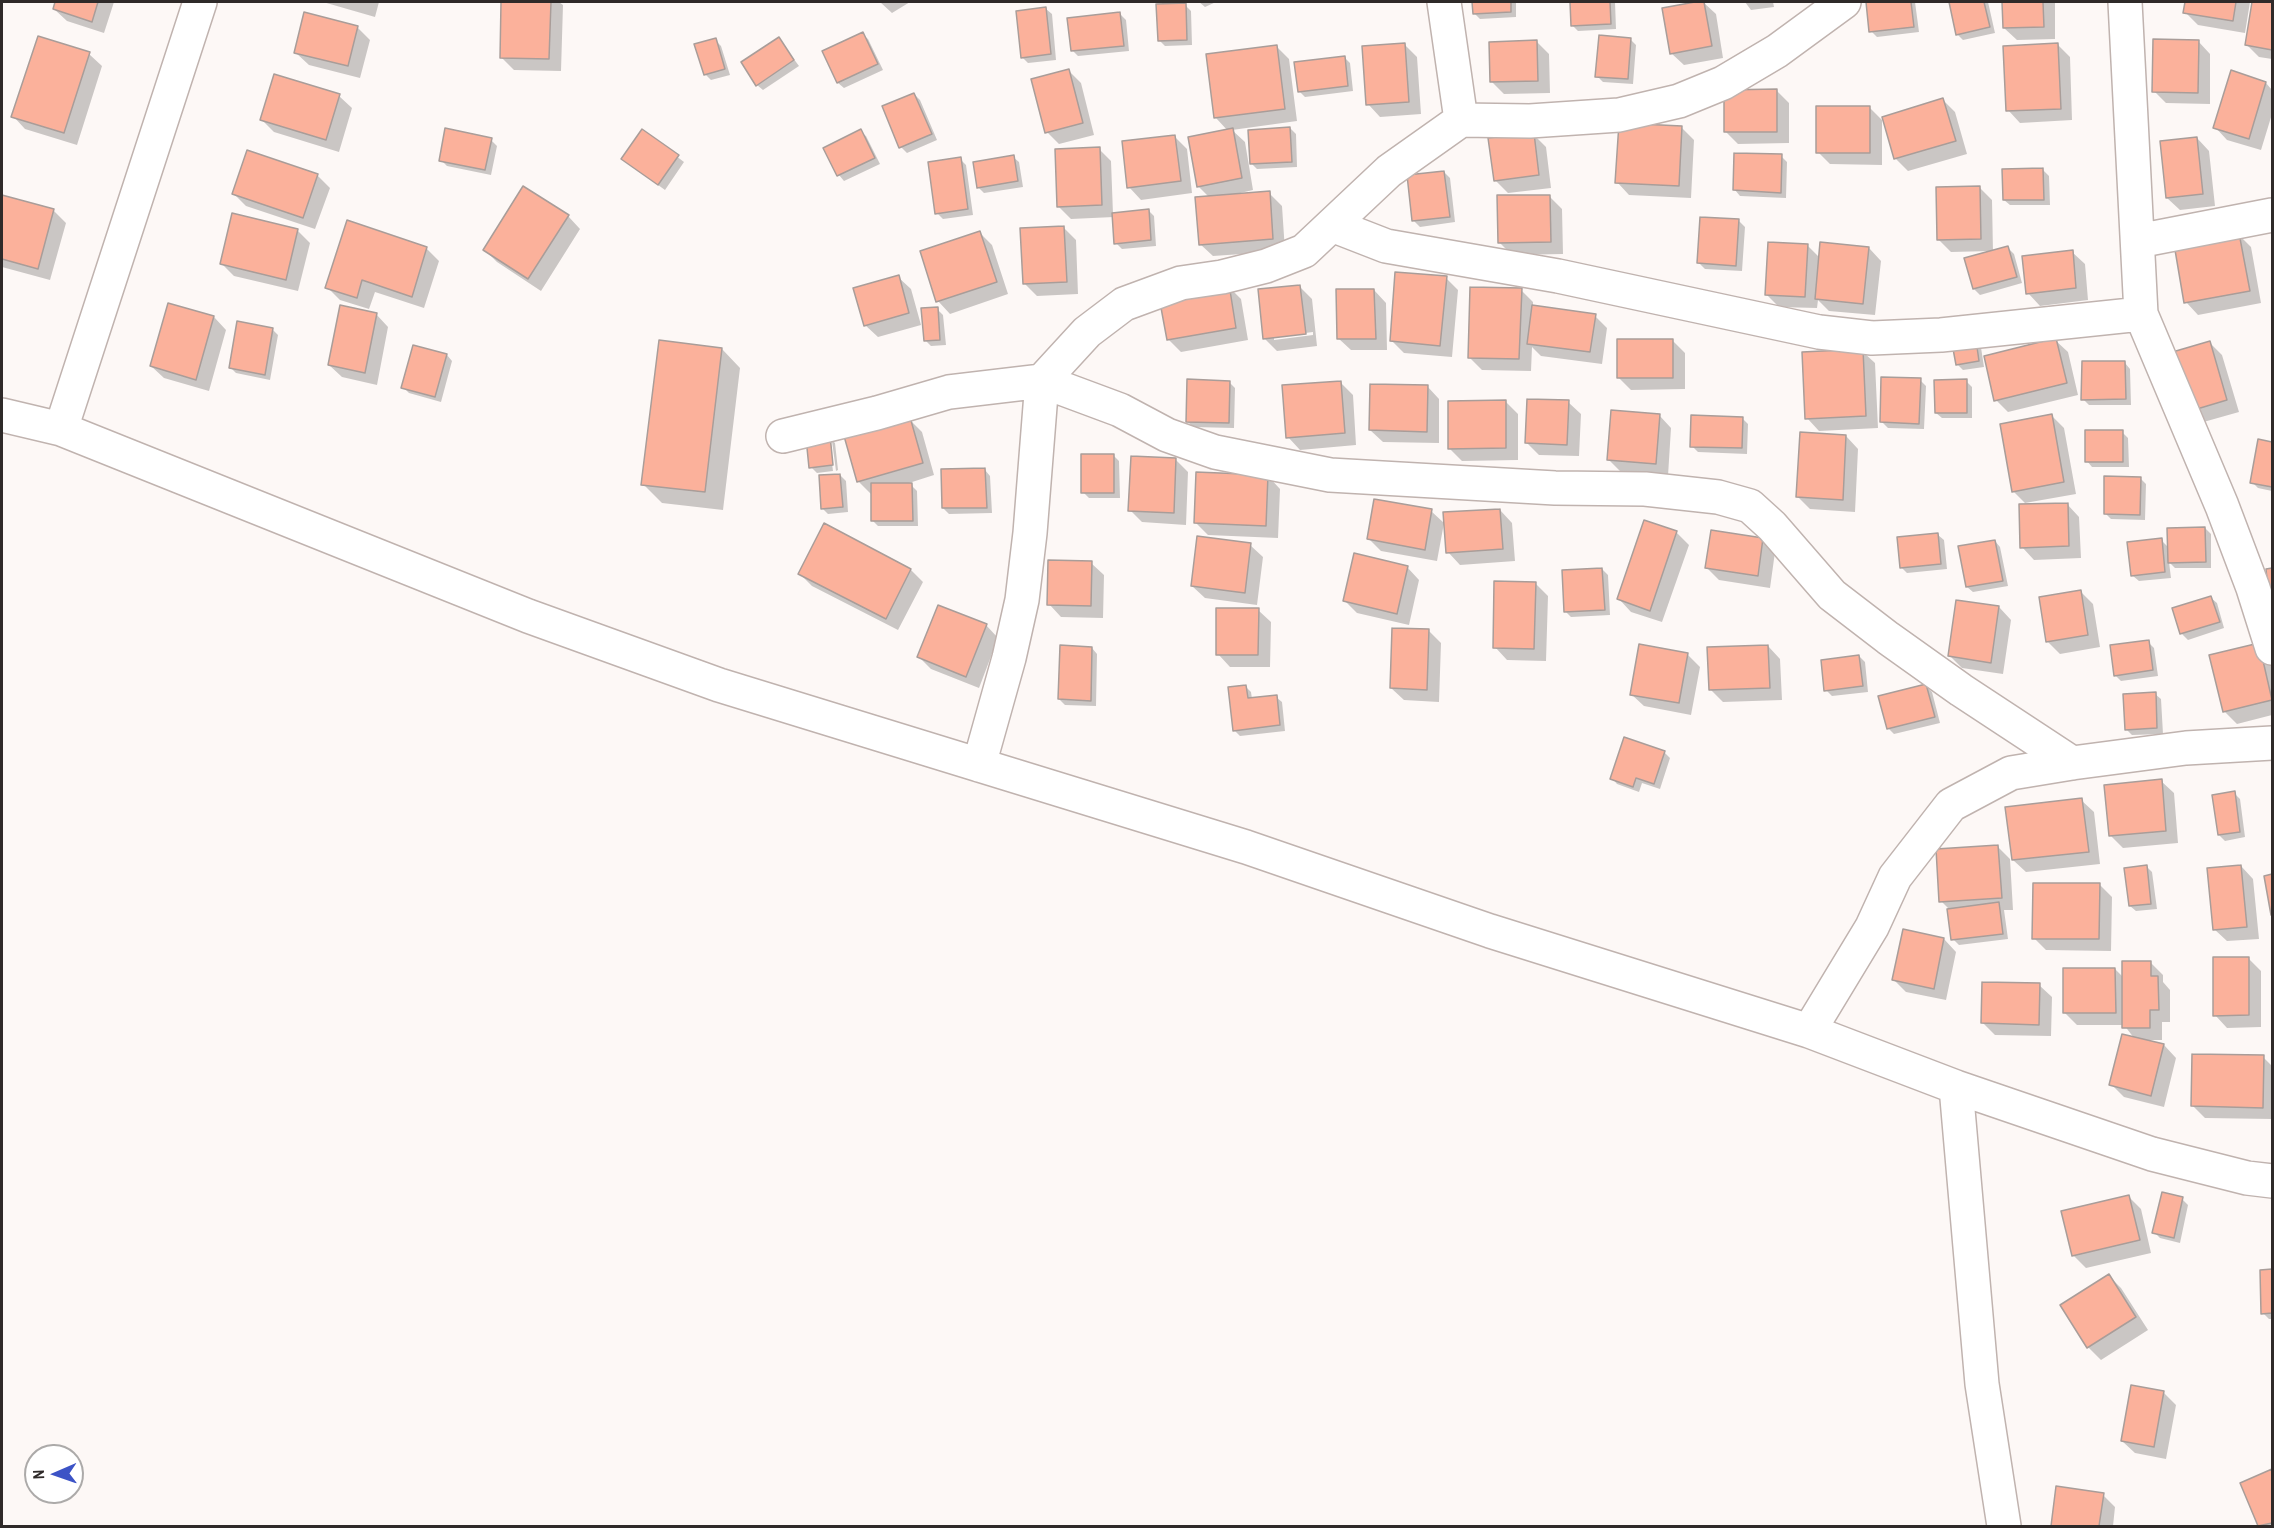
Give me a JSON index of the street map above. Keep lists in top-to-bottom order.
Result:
{
  "north": "left"
}
